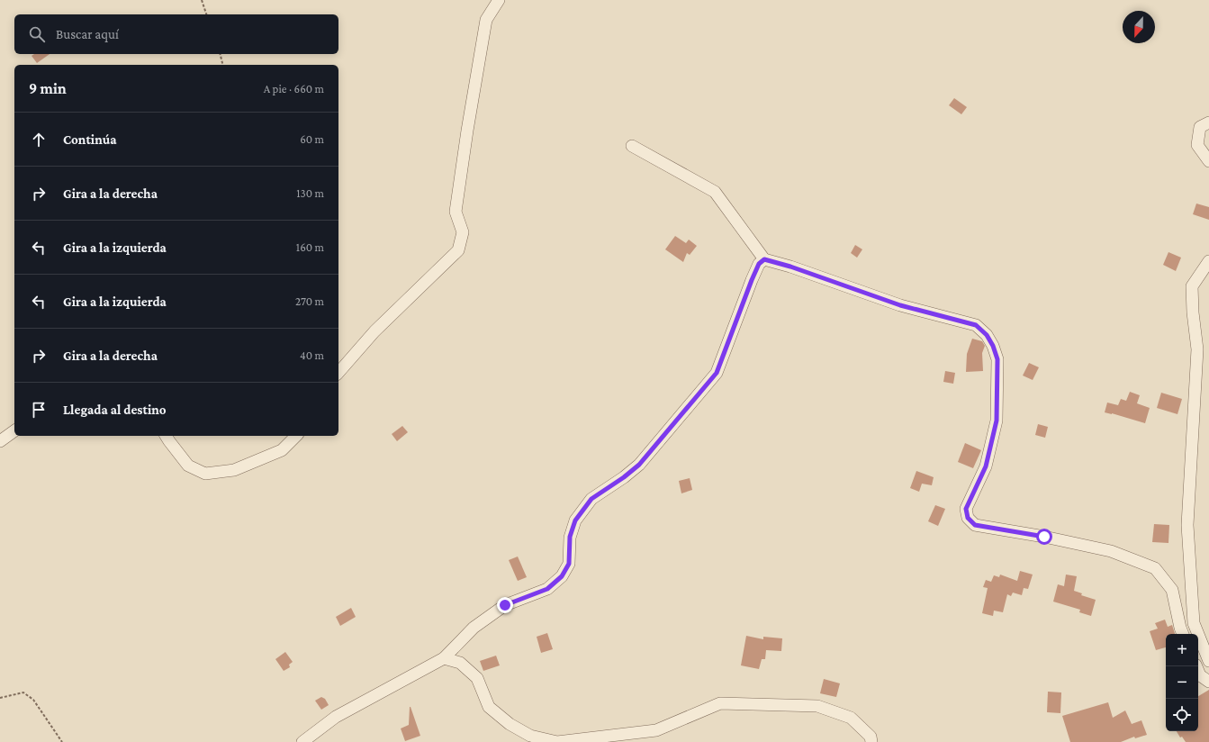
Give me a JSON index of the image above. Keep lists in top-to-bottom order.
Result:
{
  "north": "bottom",
  "page": {
    "search": "Buscar aquí",
    "heading": ["9 min", "A pie · 660 m"],
    "list": [
      ["Continúa", "60 m"],
      ["Gira a la derecha", "130 m"],
      ["Gira a la izquierda", "160 m"],
      ["Gira a la izquierda", "270 m"],
      ["Gira a la derecha", "40 m"],
      "Llegada al destino"
    ],
    "map_buttons": ["+", "−"]
  }
}
